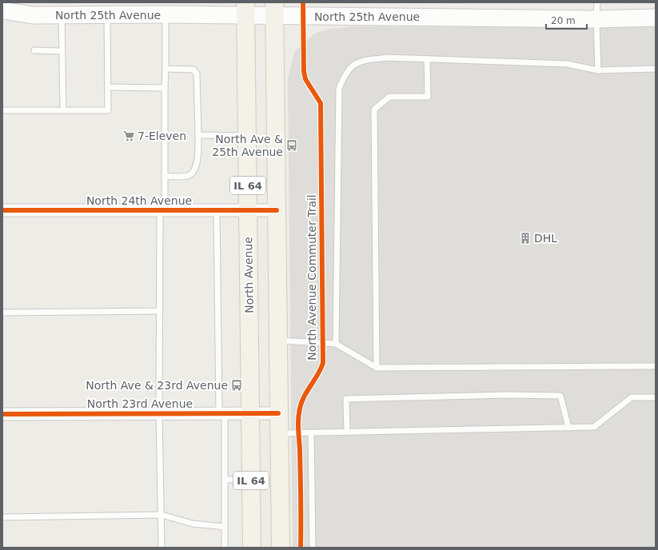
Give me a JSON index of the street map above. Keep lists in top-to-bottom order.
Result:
{
  "streets": {
    "main road": ["North 25th Avenue", "IL 64", "North Avenue"],
    "street": ["North 24th Avenue", "North 23rd Avenue"],
    "cycle path": ["North Avenue Commuter Trail"]
  },
  "crossings": [
    ["North 25th Avenue", "IL 64"],
    ["North 25th Avenue", "North Avenue"],
    ["IL 64", "North 24th Avenue"],
    ["IL 64", "North 23rd Avenue"],
    ["North 24th Avenue", "North Avenue"],
    ["North Avenue", "North 23rd Avenue"]
  ],
  "places": {
    "supermarket": ["7-Eleven"],
    "bus stop": ["North Ave & 25th Avenue", "North Ave & 23rd Avenue"],
    "building": ["DHL"]
  },
  "scale_bar": "20 m"
}
